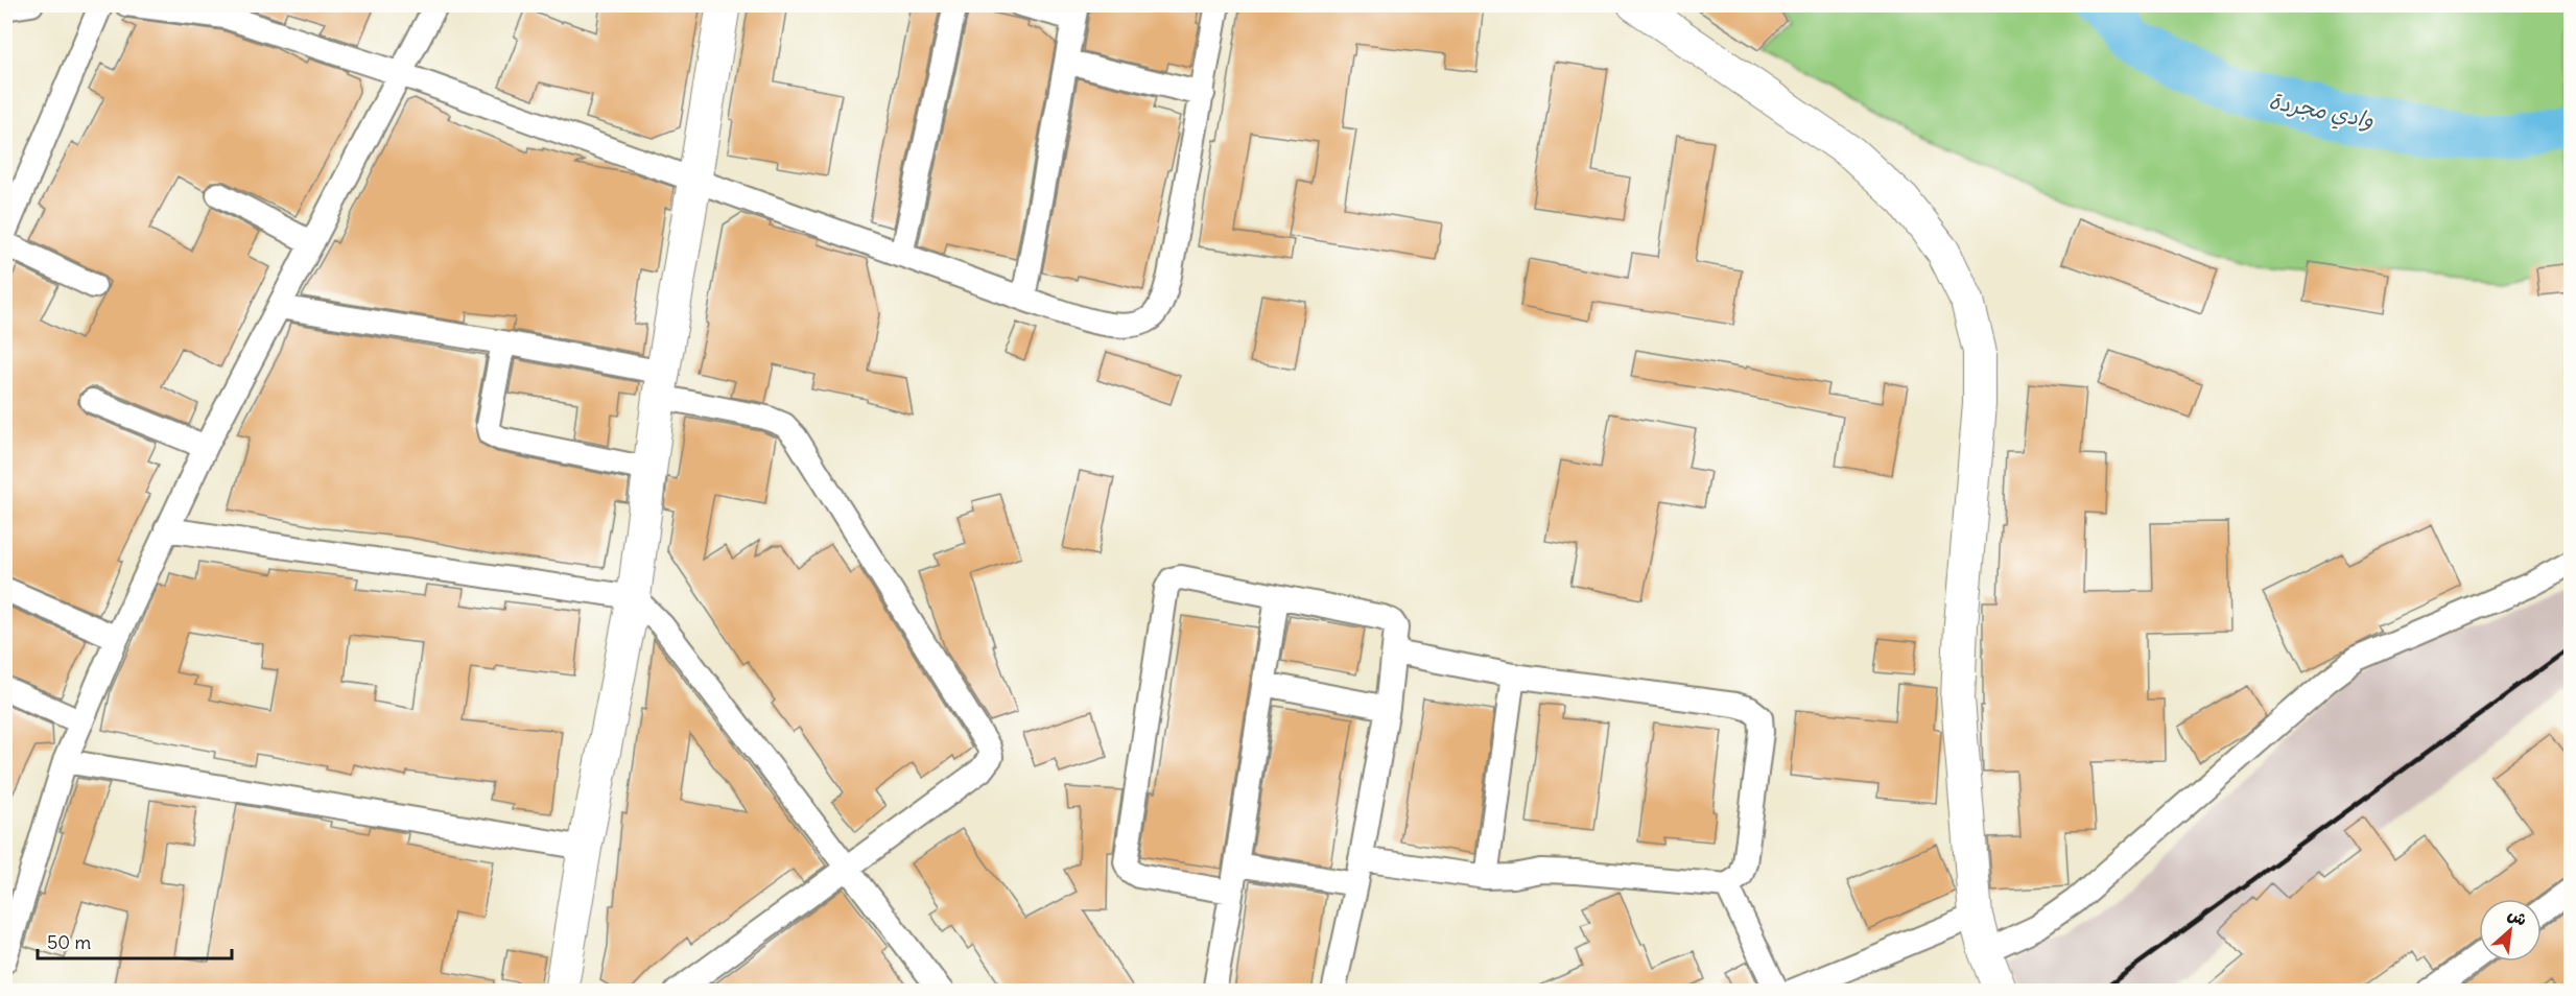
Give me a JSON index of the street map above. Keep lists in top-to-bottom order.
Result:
{
  "water": ["وادي مجردة"],
  "scale_bar": "50 m",
  "north": "top right"
}
